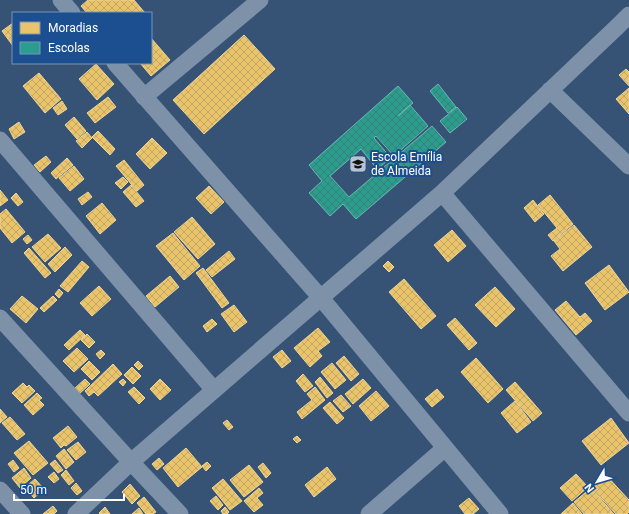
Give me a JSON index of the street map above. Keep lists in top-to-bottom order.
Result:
{
  "places": {
    "school or university": ["Escola Emília de Almeida"]
  },
  "legend": ["Moradias", "Escolas"],
  "scale_bar": "50 m",
  "north": "bottom left"
}
